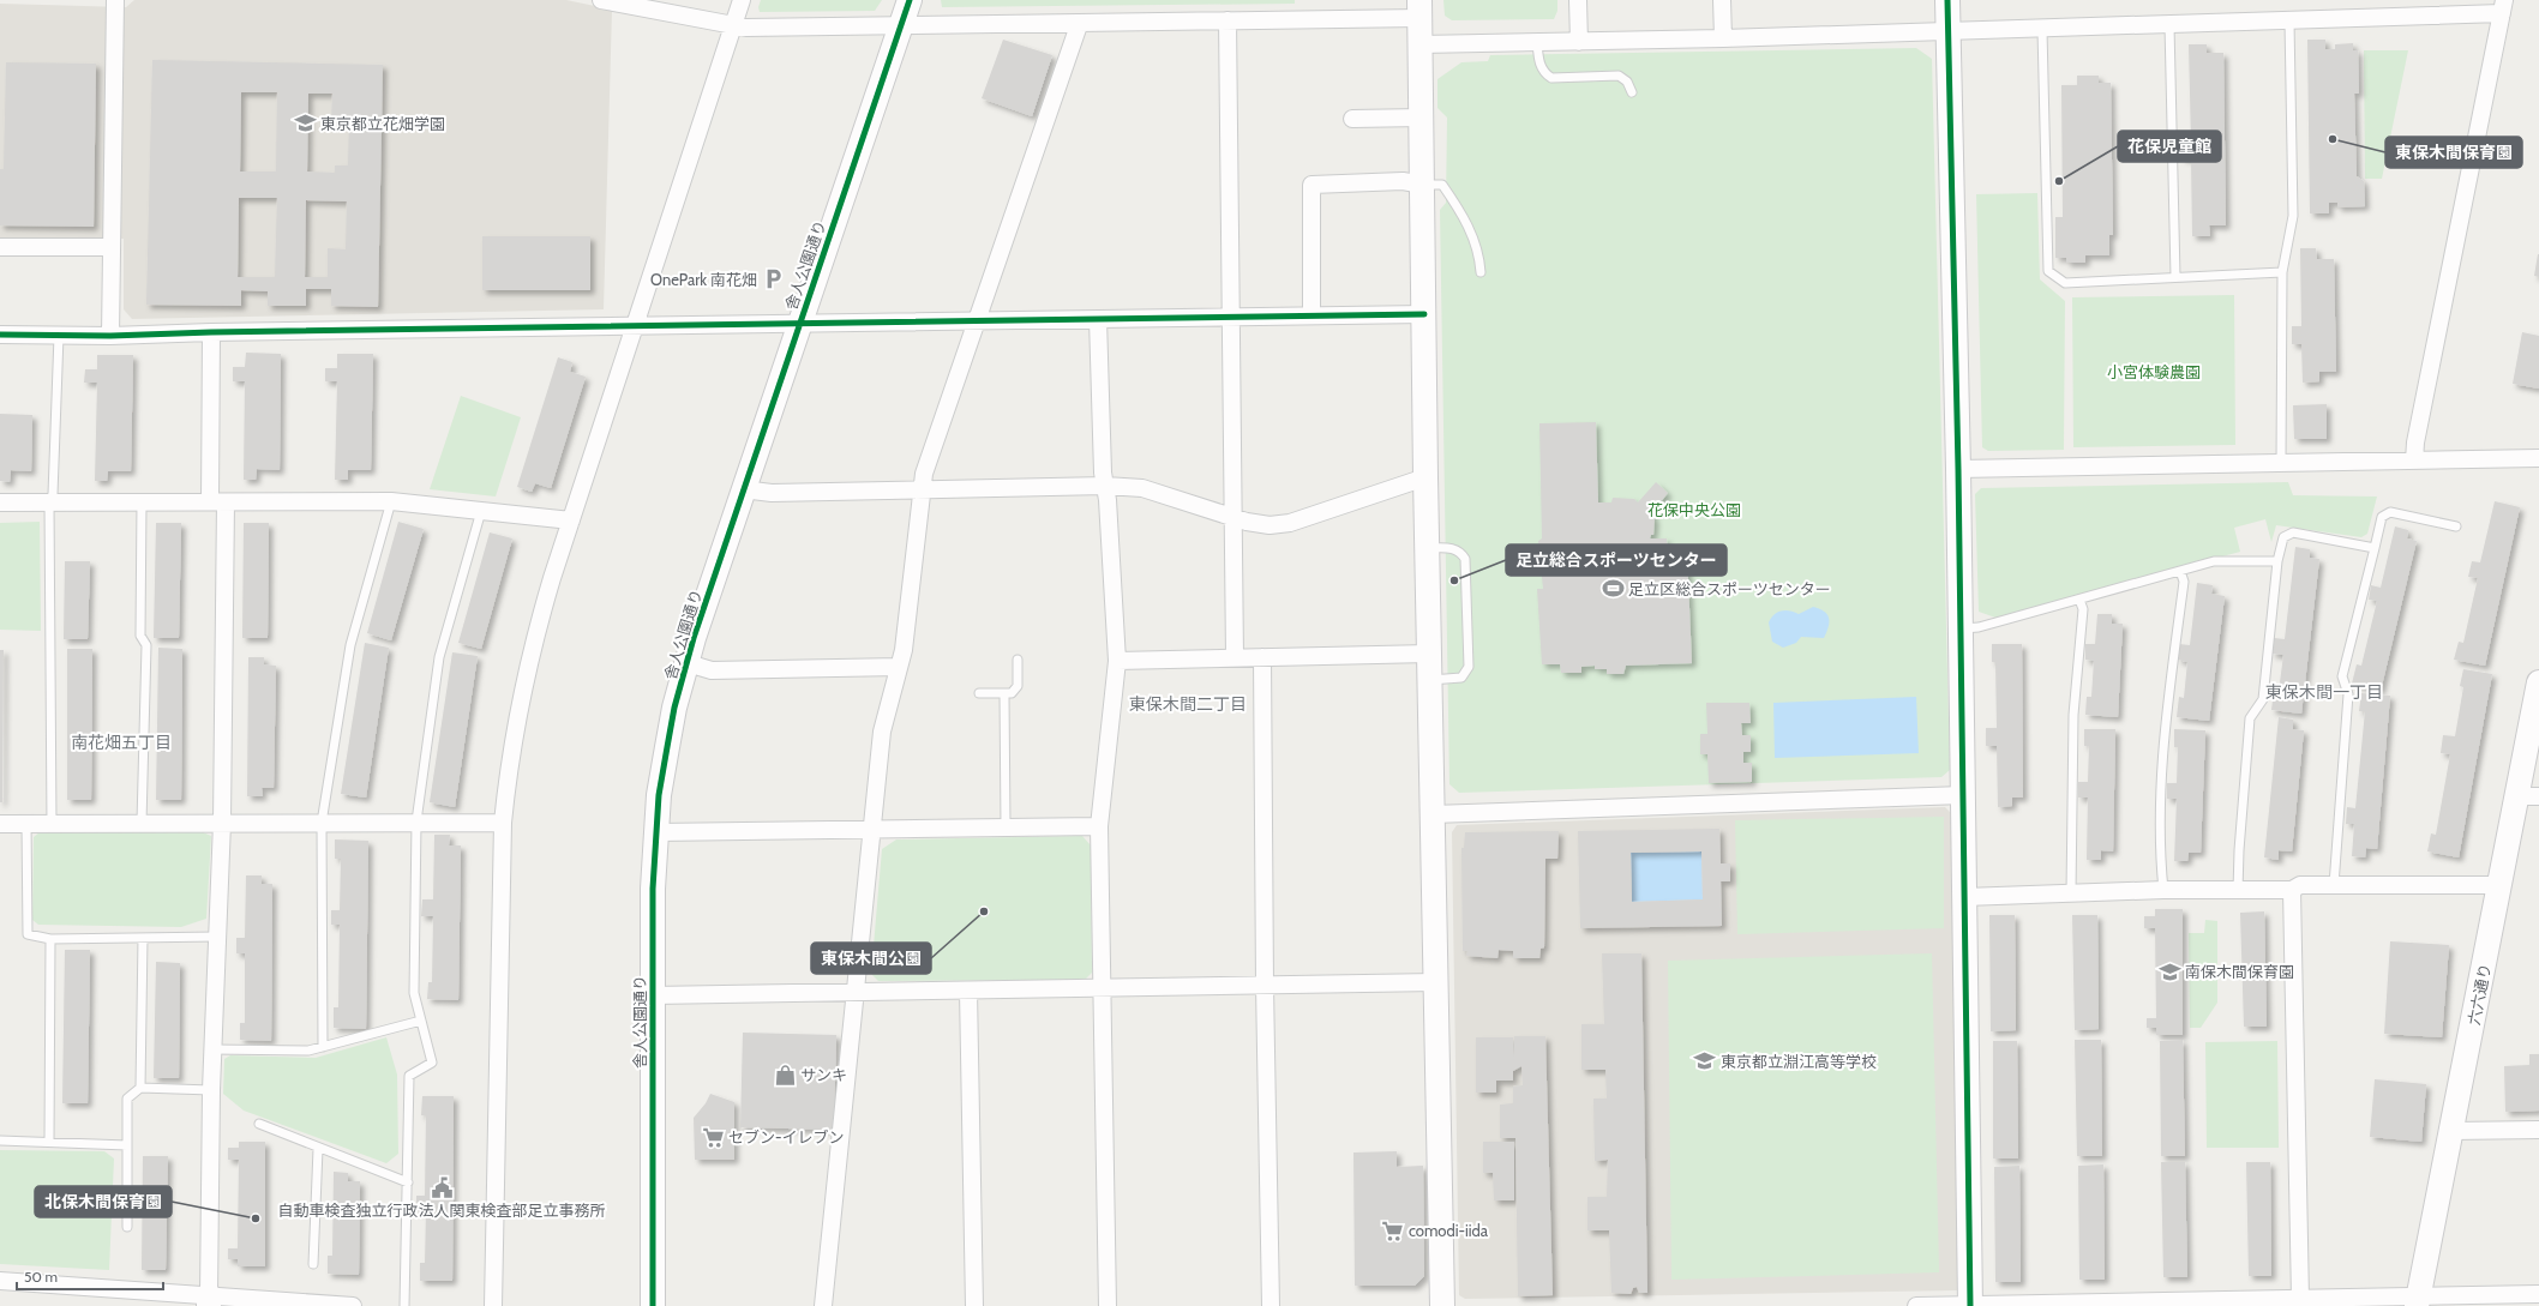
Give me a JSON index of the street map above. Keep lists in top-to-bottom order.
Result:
{
  "streets": {
    "street": ["舎人公園通り", "六六通り"]
  },
  "districts": ["東保木間一丁目", "東保木間二丁目", "南花畑五丁目"],
  "parks": ["小宮体験農園", "花保中央公園"],
  "places": {
    "school or university": ["東京都立花畑学園", "南保木間保育園", "東京都立淵江高等学校"],
    "other": [
      "東保木間保育園",
      "花保児童館",
      "足立総合スポーツセンター",
      "東保木間公園",
      "北保木間保育園"
    ],
    "parking": ["OnePark 南花畑"],
    "sports": ["足立区総合スポーツセンター"],
    "shop": ["サンキ"],
    "supermarket": ["セブン-イレブン", "comodi-iida"],
    "public building": ["自動車検査独立行政法人関東検査部足立事務所"]
  },
  "scale_bar": "50 m"
}
